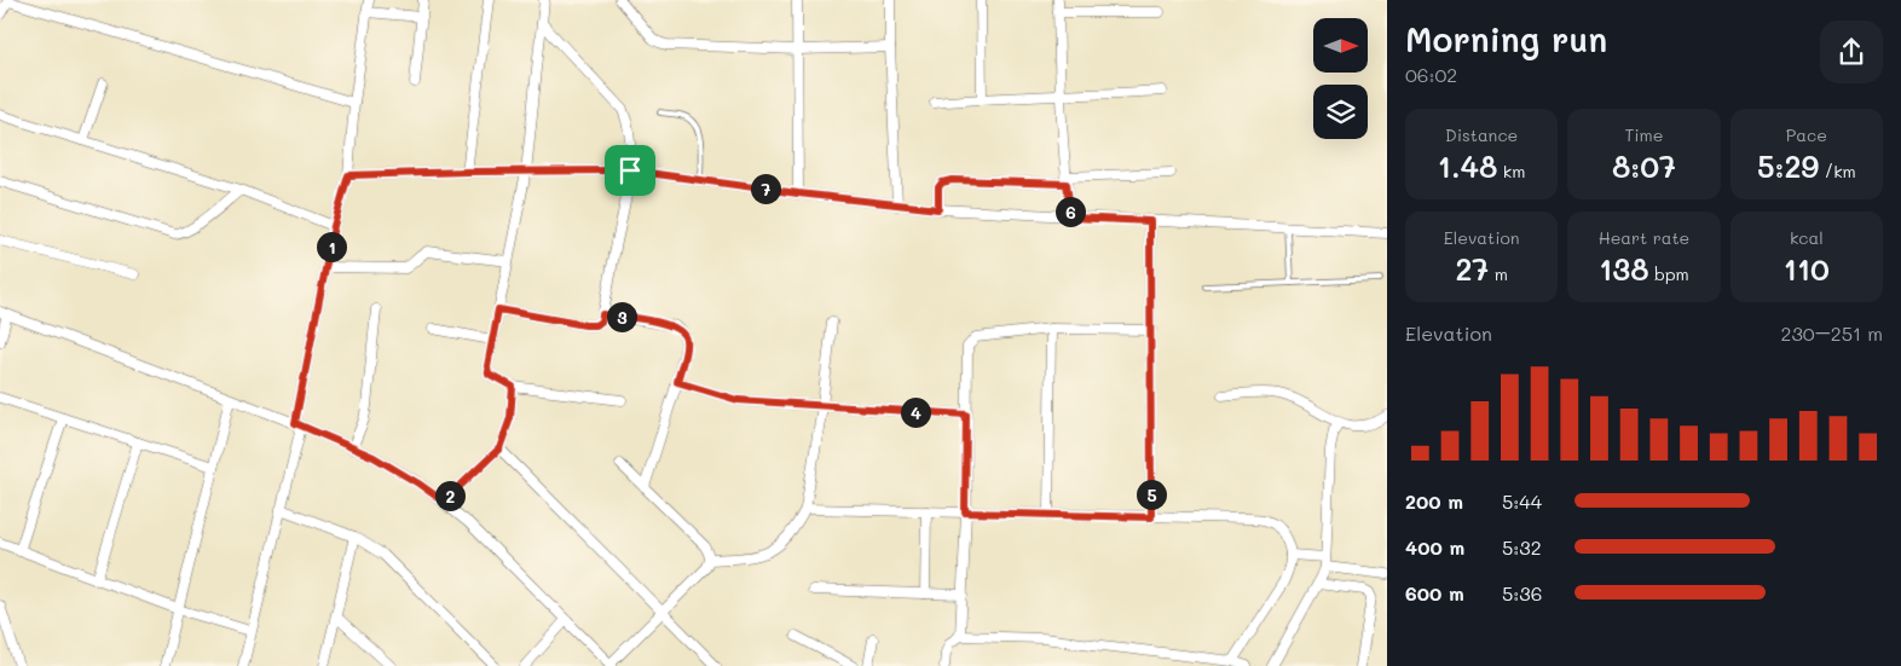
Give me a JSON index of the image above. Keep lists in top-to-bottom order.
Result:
{
  "north": "right",
  "page": {
    "heading": ["Morning run", "06:02"],
    "stats": [
      ["Distance", "1.48 km"],
      ["Time", "8:07"],
      ["Pace", "5:29 /km"],
      ["Elevation", "27 m"],
      ["Heart rate", "138 bpm"],
      ["kcal", "110"]
    ],
    "pins": [
      "7",
      "6",
      "1",
      "3",
      "4",
      "5",
      "2"
    ],
    "chart": ["Elevation", "230–251 m"],
    "list": [
      {
        "name": "200 m",
        "note": "5:44"
      },
      {
        "name": "400 m",
        "note": "5:32"
      },
      {
        "name": "600 m",
        "note": "5:36"
      }
    ]
  }
}
